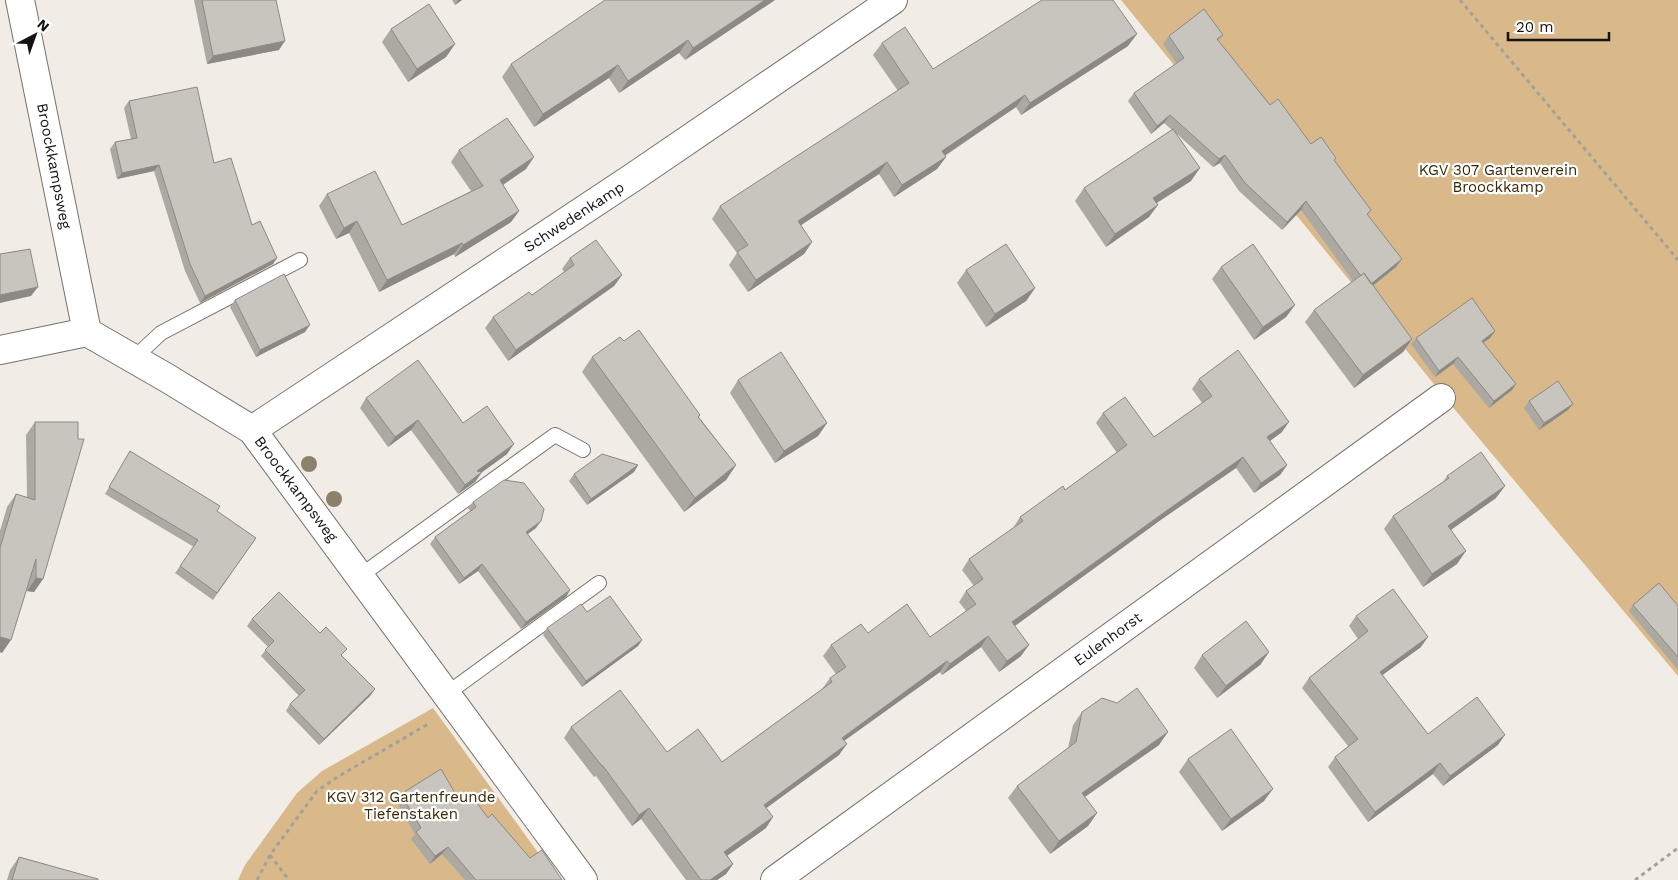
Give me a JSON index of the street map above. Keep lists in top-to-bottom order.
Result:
{
  "streets": {
    "street": ["Broockkampsweg", "Schwedenkamp", "Eulenhorst"]
  },
  "crossings": [
    ["Broockkampsweg", "Schwedenkamp"]
  ],
  "parks": ["KGV 307 Gartenverein Broockkamp", "KGV 312 Gartenfreunde Tiefenstaken"],
  "scale_bar": "20 m",
  "north": "top right"
}
